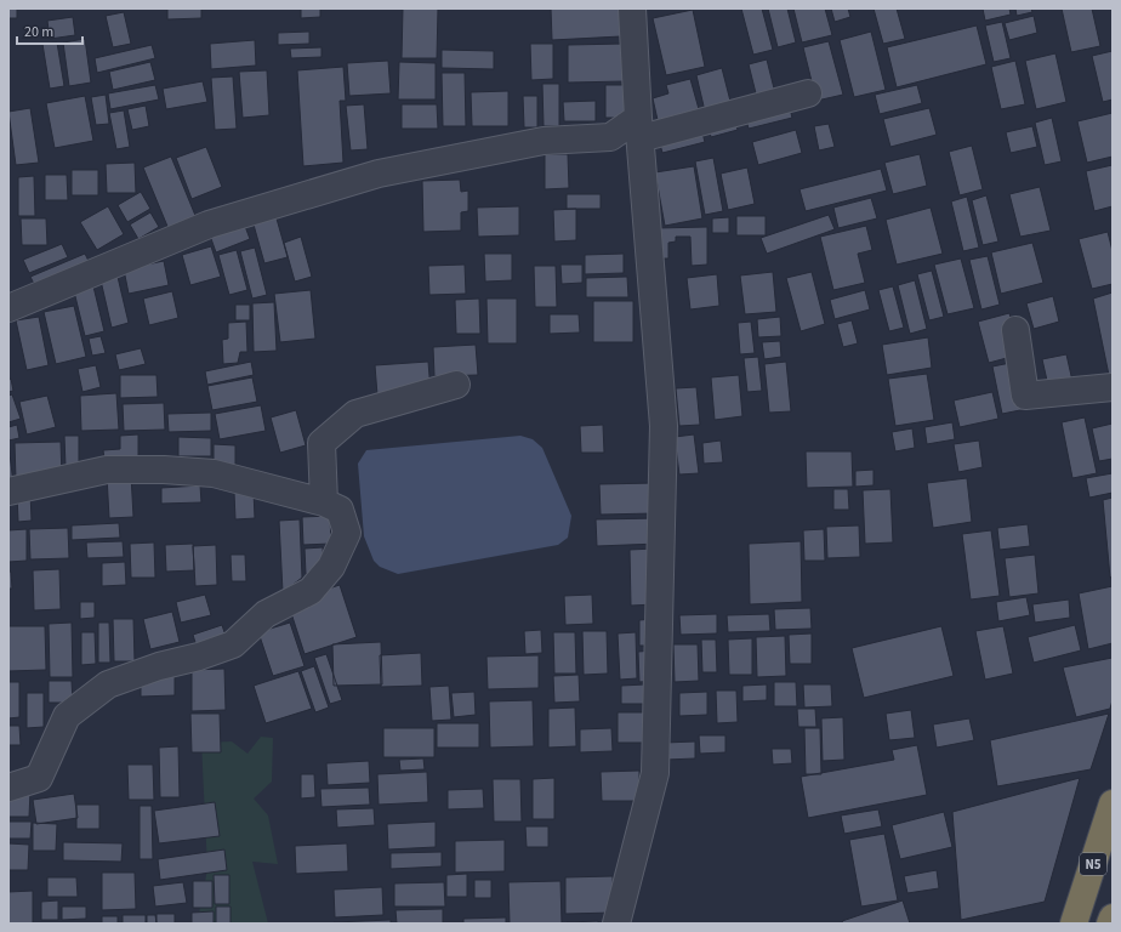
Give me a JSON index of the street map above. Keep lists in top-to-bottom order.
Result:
{
  "streets": {
    "highway": ["N5"]
  },
  "scale_bar": "20 m"
}
